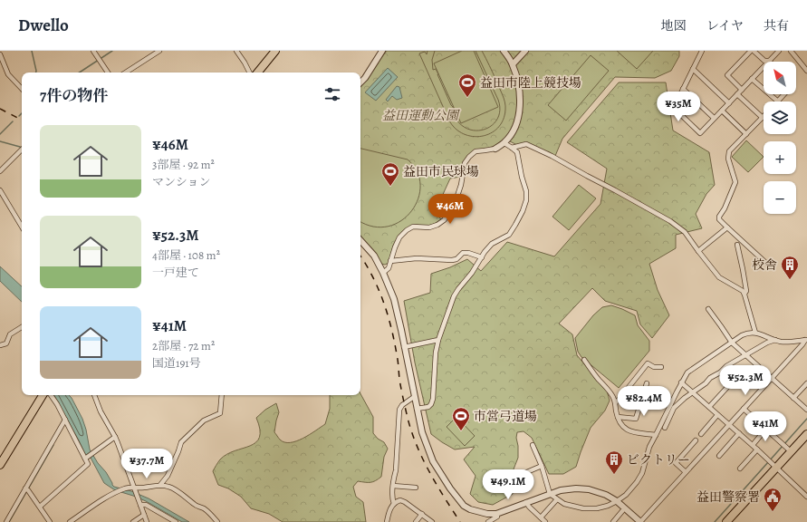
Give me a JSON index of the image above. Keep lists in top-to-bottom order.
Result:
{
  "parks": ["益田運動公園"],
  "places": {
    "sports": ["益田市陸上競技場", "益田市民球場", "市営弓道場"],
    "building": ["校舎", "ビクトリー"],
    "public building": ["益田警察署"]
  },
  "north": "top left",
  "page": {
    "header": "Dwello",
    "nav": ["地図", "レイヤ", "共有"],
    "map_buttons": ["+", "−"],
    "heading": "7件の物件",
    "price": [
      "¥35M",
      "¥46M",
      "¥52.3M",
      "¥82.4M",
      "¥41M",
      "¥37.7M",
      "¥49.1M"
    ],
    "list": [
      {
        "name": "¥46M",
        "note": "3部屋 · 92 m² · マンション"
      },
      {
        "name": "¥52.3M",
        "note": "4部屋 · 108 m² · 一戸建て"
      },
      {
        "name": "¥41M",
        "note": "2部屋 · 72 m² · 国道191号"
      }
    ]
  }
}
